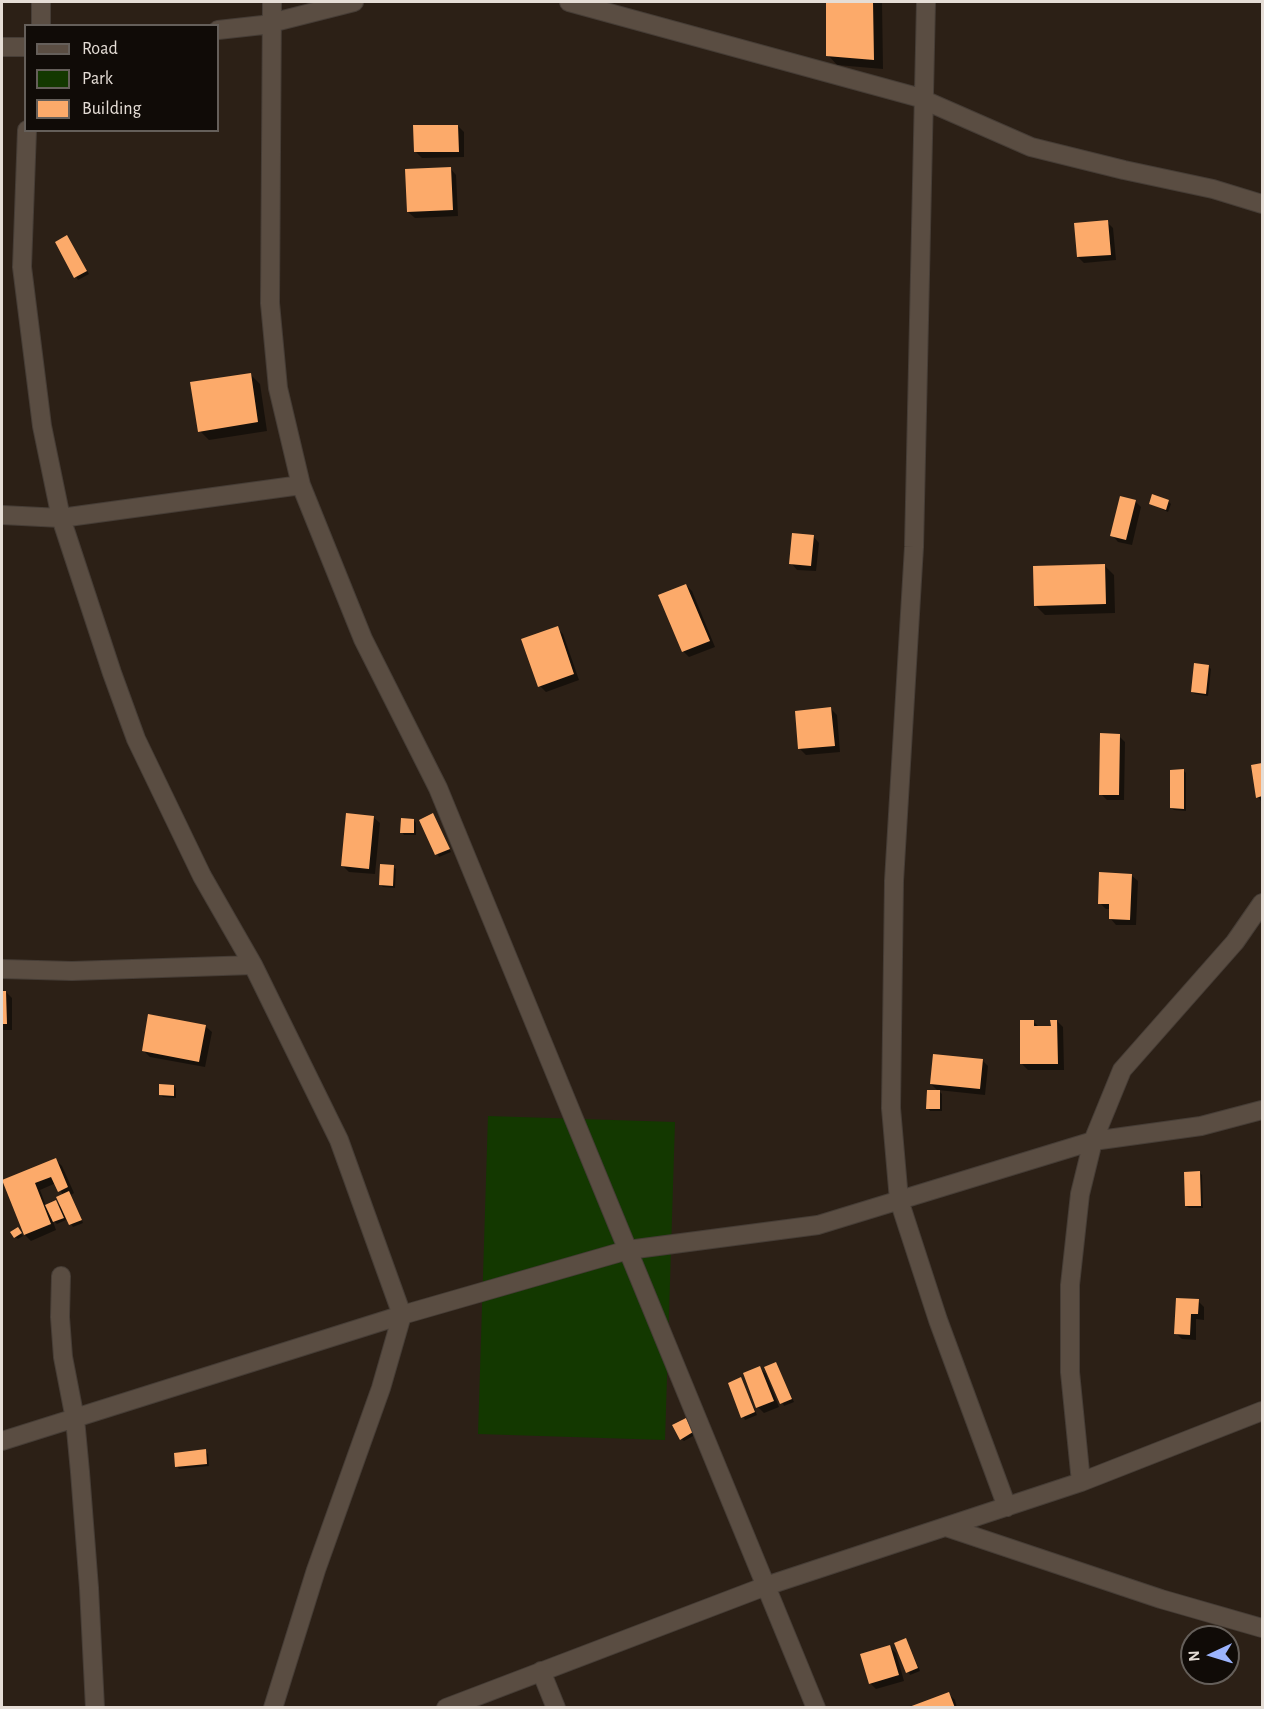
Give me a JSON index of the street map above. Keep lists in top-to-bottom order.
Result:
{
  "legend": ["Road", "Park", "Building"],
  "north": "left"
}
